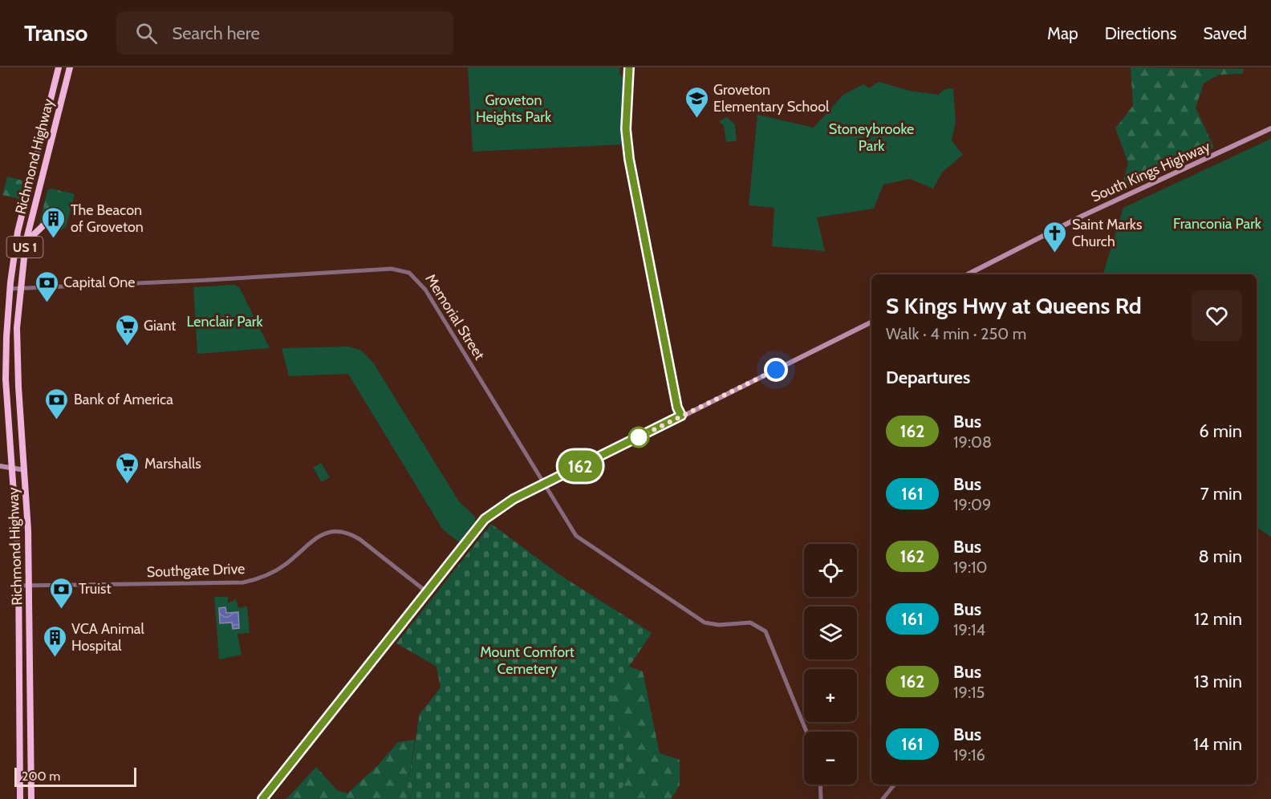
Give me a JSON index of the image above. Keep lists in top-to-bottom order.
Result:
{
  "streets": {
    "highway": ["Richmond Highway", "US 1"],
    "main road": ["South Kings Highway"],
    "street": ["Memorial Street", "Southgate Drive"]
  },
  "crossings": [
    ["Richmond Highway", "Memorial Street"],
    ["Richmond Highway", "Southgate Drive"]
  ],
  "parks": [
    "Groveton Heights Park",
    "Stoneybrooke Park",
    "Franconia Park",
    "Lenclair Park",
    "Mount Comfort Cemetery"
  ],
  "places": {
    "school or university": ["Groveton Elementary School"],
    "building": ["The Beacon of Groveton", "VCA Animal Hospital"],
    "church": ["Saint Marks Church"],
    "bank": ["Capital One", "Bank of America", "Truist"],
    "supermarket": ["Giant", "Marshalls"]
  },
  "lines": ["bus line 162"],
  "scale_bar": "200 m",
  "page": {
    "header": "Transo",
    "search": "Search here",
    "nav": ["Map", "Directions", "Saved"],
    "on_map": "162",
    "heading": [
      ["S Kings Hwy at Queens Rd", "Walk · 4 min · 250 m"],
      "Departures"
    ],
    "list": [
      {
        "mark": "162",
        "name": "Bus",
        "note": "19:08",
        "value": "6 min"
      },
      {
        "mark": "161",
        "name": "Bus",
        "note": "19:09",
        "value": "7 min"
      },
      {
        "mark": "162",
        "name": "Bus",
        "note": "19:10",
        "value": "8 min"
      },
      {
        "mark": "161",
        "name": "Bus",
        "note": "19:14",
        "value": "12 min"
      },
      {
        "mark": "162",
        "name": "Bus",
        "note": "19:15",
        "value": "13 min"
      },
      {
        "mark": "161",
        "name": "Bus",
        "note": "19:16",
        "value": "14 min"
      }
    ],
    "map_buttons": ["+", "−"],
    "scale": "200 m"
  }
}
